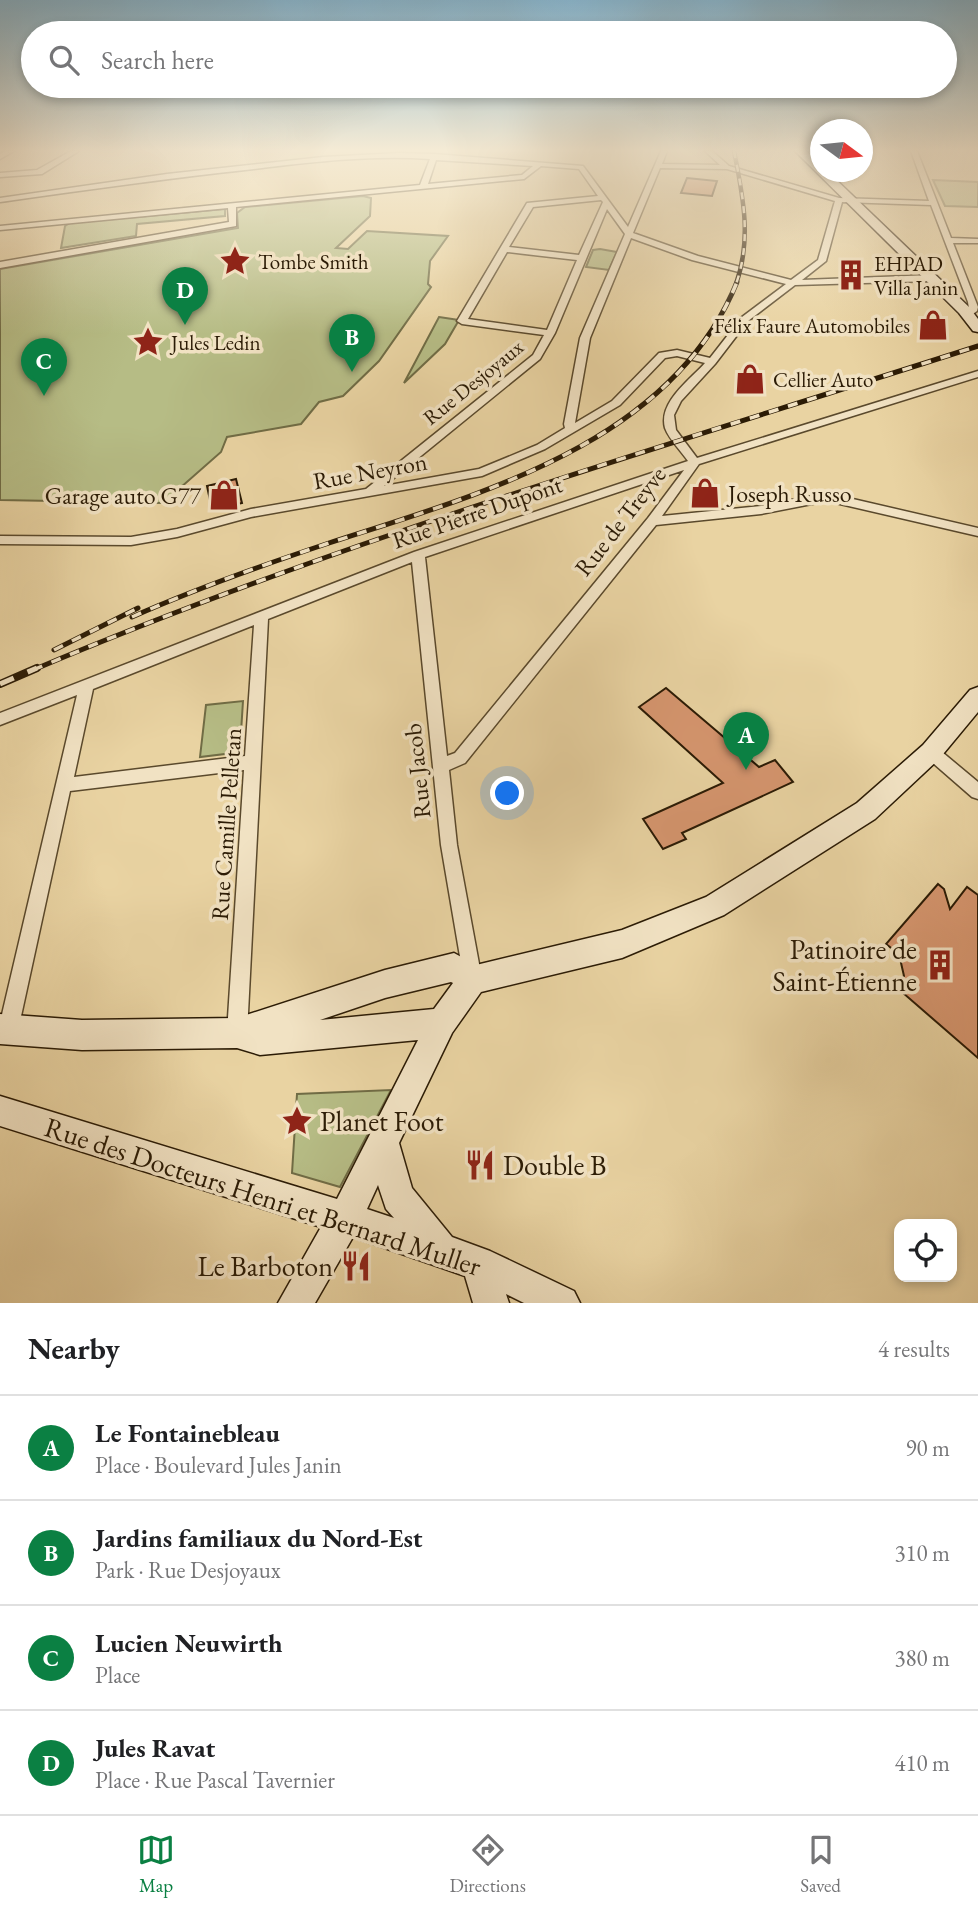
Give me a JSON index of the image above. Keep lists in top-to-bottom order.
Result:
{
  "streets": {
    "main road": ["Rue des Docteurs Henri et Bernard Muller"],
    "street": [
      "Rue Desjoyaux",
      "Rue Neyron",
      "Rue Pierre Dupont",
      "Rue de Treyve",
      "Rue Jacob",
      "Rue Camille Pelletan"
    ]
  },
  "crossings": [
    ["Rue Desjoyaux", "Rue Neyron"],
    ["Rue Neyron", "Rue de Treyve"],
    ["Rue Pierre Dupont", "Rue de Treyve"],
    ["Rue Pierre Dupont", "Rue Jacob"],
    ["Rue Pierre Dupont", "Rue Camille Pelletan"],
    ["Rue de Treyve", "Rue Jacob"]
  ],
  "places": {
    "place": ["Tombe Smith", "Jules Ledin", "Planet Foot"],
    "building": ["EHPAD Villa Janin", "Patinoire de Saint-Étienne"],
    "shop": [
      "Félix Faure Automobiles",
      "Cellier Auto",
      "Joseph Russo",
      "Garage auto G77"
    ],
    "restaurant": ["Double B", "Le Barboton"]
  },
  "north": "right",
  "page": {
    "search": "Search here",
    "pins": [
      "D",
      "B",
      "C",
      "A"
    ],
    "heading": ["Nearby", "4 results"],
    "list": [
      {
        "mark": "A",
        "name": "Le Fontainebleau",
        "note": "Place · Boulevard Jules Janin",
        "value": "90 m"
      },
      {
        "mark": "B",
        "name": "Jardins familiaux du Nord-Est",
        "note": "Park · Rue Desjoyaux",
        "value": "310 m"
      },
      {
        "mark": "C",
        "name": "Lucien Neuwirth",
        "note": "Place",
        "value": "380 m"
      },
      {
        "mark": "D",
        "name": "Jules Ravat",
        "note": "Place · Rue Pascal Tavernier",
        "value": "410 m"
      }
    ],
    "nav": ["Map", "Directions", "Saved"]
  }
}
